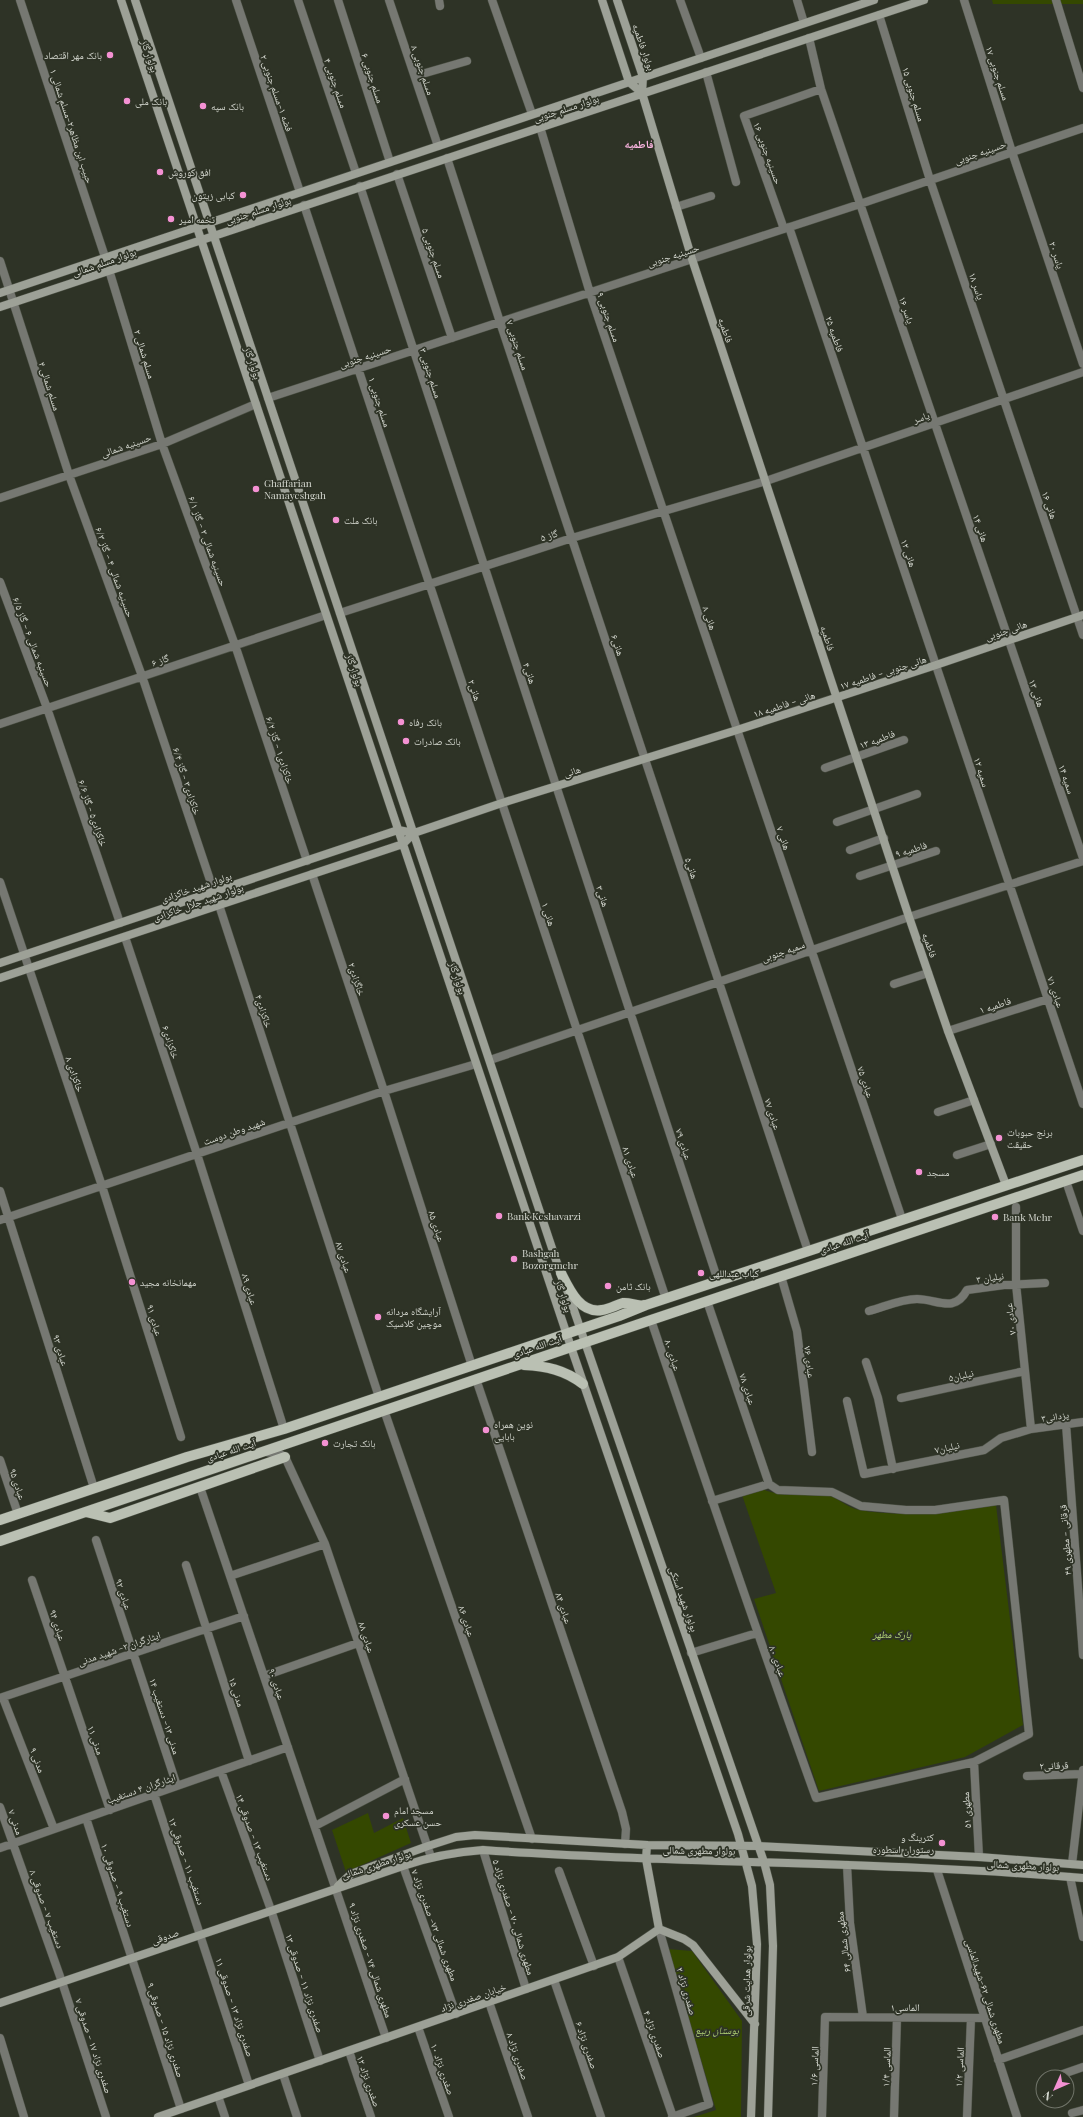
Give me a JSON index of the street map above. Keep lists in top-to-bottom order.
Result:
{
  "streets": {
    "main road": [
      "بولوار فاطمیه",
      "بولوار گاز",
      "بولوار مسلم جنوبی",
      "بولوار مسلم شمالی",
      "فاطمیه",
      "هانی جنوبی",
      "هانی جنوبی - فاطمیه ۱۷",
      "هانی - فاطمیه ۱۸",
      "هانی",
      "بولوار شهید خاکزادی",
      "بولوار شهید جلال خاکزادی",
      "آیت الله عبادی",
      "بولوار شهید استکی",
      "بولوار مطهری شمالی",
      "صدوقی",
      "بولوار هدایت شرقی",
      "خیابان صفدری نژاد"
    ],
    "street": [
      "مسلم جنوبی ۸",
      "مسلم جنوبی ۱۷",
      "مسلم جنوبی ۶",
      "مسلم جنوبی ۴",
      "فضه ۱-مسلم جنوبی ۲",
      "مسلم جنوبی ۱۵",
      "حبیب ابن مظاهر۲-مسلم شمالی ۱",
      "حسینیه جنوبی",
      "حسینیه جنوبی ۱۶",
      "مسلم جنوبی ۵",
      "یاسر ۲۰",
      "یاسر ۱۸",
      "یاسر ۱۶",
      "مسلم جنوبی ۹",
      "فاطمیه ۲۵",
      "مسلم جنوبی ۷",
      "مسلم شمالی ۲",
      "مسلم جنوبی ۳",
      "مسلم شمالی ۴",
      "۱ مسلم جنوبی",
      "یاسر",
      "حسینیه شمالی",
      "هانی ۱۶",
      "هانی ۱۴",
      "گاز ۵",
      "حسینیه شمالی ۲ - گاز ۶/۱",
      "هانی ۱۲",
      "حسینیه شمالی ۴ - گاز ۶/۳",
      "هانی ۸",
      "حسینیه شمالی ۶ - گاز ۶/۵",
      "هانی۶",
      "گاز ۶",
      "هانی۴",
      "هانی۲",
      "هانی ۱۳",
      "فاطمیه ۱۳",
      "خاکزادی۱ - گاز ۶/۲",
      "سمیه ۱۲",
      "سمیه ۱۴",
      "خاکزادی۳ - گاز ۶/۴",
      "خاکزادی۵ - گاز ۶/۶",
      "هانی ۷",
      "فاطمیه ۹",
      "هانی۵",
      "هانی۳",
      "هانی ۱",
      "سمیه جنوبی",
      "خاگزادی۲",
      "عبادی ۷۱",
      "فاطمیه ۱",
      "خاکزادی۴",
      "خاکزادی۶",
      "خاکزادی ۸",
      "عبادی ۷۵",
      "عبادی ۷۷",
      "شهید وطن دوست",
      "عبادی ۷۹",
      "عبادی ۸۱",
      "عبادی ۸۵",
      "عبادی ۸۷",
      "نیلیان ۳",
      "عبادی ۸۹",
      "عبادی ۷۰",
      "عبادی ۹۱",
      "عبادی ۹۳",
      "عبادی ۸۰",
      "عبادی ۷۶",
      "نیلیان۵",
      "عبادی ۷۸",
      "یزدانی۳",
      "نیلیان۷",
      "عبادی ۹۵",
      "قرقانی - مطهری ۴۹",
      "عبادی ۹۲",
      "عبادی ۸۴",
      "عبادی ۸۶",
      "عبادی ۹۴",
      "عبادی ۸۸",
      "ایثارگران ۲- شهید مدنی",
      "عبادی ۹۰",
      "مدنی ۱۵",
      "مدنی ۱۳- دستغیب ۱۴",
      "مدنی ۱۱",
      "مدنی ۹",
      "قرقانی۲",
      "ایثارگران ۴ دستغیب",
      "مطهری ۵۱",
      "مدنی ۷",
      "دستغیب ۱۳ - صدوقی ۱۴",
      "دستغیب ۱۱ - صدوقی ۱۲",
      "دستغیب ۹ - صدوقی ۱۰",
      "دستغیب ۷ - صدوقی ۸",
      "مطهری شمالی ۷۰ - صفدری نژاد ۵",
      "مطهری شمالی ۷۲- صفدری نژاد ۷",
      "مطهری شمالی ۶۴",
      "مطهری شمالی ۷۴ - صفدری نژاد ۹",
      "صفدری نژاد ۱۱ - صدوقی ۱۳",
      "صفدری نژاد ۲",
      "مطهری شمالی ۶۲-شهیدالماسی",
      "صفدری نژاد ۱۳ - صدوقی ۱۱",
      "الماسی۱",
      "صفدری نژاد ۱۵ - صدوقی ۹",
      "صفدری نژاد ۴",
      "صفدری نژاد ۶",
      "صفدری نژاد ۱۷ - صدوقی ۷",
      "صفدری نژاد ۸",
      "الماسی ۱/۶",
      "الماسی ۱/۴",
      "الماسی ۱/۲",
      "صفدری نژاد ۱۰",
      "صفدری نژاد ۱۲"
    ]
  },
  "crossings": [
    ["بولوار فاطمیه", "بولوار مسلم جنوبی"],
    ["بولوار فاطمیه", "فاطمیه"],
    ["بولوار گاز", "بولوار مسلم جنوبی"],
    ["بولوار گاز", "حسینیه جنوبی"],
    ["بولوار گاز", "بولوار مسلم شمالی"],
    ["بولوار گاز", "حسینیه شمالی"],
    ["بولوار گاز", "گاز ۵"],
    ["بولوار گاز", "گاز ۶"],
    ["بولوار گاز", "هانی"],
    ["بولوار گاز", "بولوار شهید خاکزادی"],
    ["بولوار گاز", "بولوار شهید جلال خاکزادی"],
    ["بولوار گاز", "سمیه جنوبی"],
    ["بولوار گاز", "شهید وطن دوست"],
    ["بولوار گاز", "آیت الله عبادی"],
    ["بولوار گاز", "بولوار شهید استکی"],
    ["مسلم جنوبی ۸", "بولوار مسلم جنوبی"],
    ["مسلم جنوبی ۱۷", "حسینیه جنوبی"],
    ["مسلم جنوبی ۱۷", "یاسر ۲۰"],
    ["مسلم جنوبی ۶", "بولوار مسلم جنوبی"],
    ["مسلم جنوبی ۴", "بولوار مسلم جنوبی"],
    ["فضه ۱-مسلم جنوبی ۲", "بولوار مسلم جنوبی"],
    ["مسلم جنوبی ۱۵", "بولوار مسلم جنوبی"],
    ["مسلم جنوبی ۱۵", "حسینیه جنوبی"],
    ["مسلم جنوبی ۱۵", "یاسر ۱۸"],
    ["بولوار مسلم جنوبی", "مسلم جنوبی ۵"],
    ["بولوار مسلم جنوبی", "بولوار مسلم شمالی"],
    ["بولوار مسلم جنوبی", "مسلم جنوبی ۹"],
    ["بولوار مسلم جنوبی", "فاطمیه"],
    ["بولوار مسلم جنوبی", "مسلم جنوبی ۷"],
    ["بولوار مسلم جنوبی", "مسلم جنوبی ۳"],
    ["بولوار مسلم جنوبی", "۱ مسلم جنوبی"],
    ["حبیب ابن مظاهر۲-مسلم شمالی ۱", "بولوار مسلم شمالی"],
    ["حسینیه جنوبی", "حسینیه جنوبی ۱۶"],
    ["حسینیه جنوبی", "مسلم جنوبی ۵"],
    ["حسینیه جنوبی", "یاسر ۲۰"],
    ["حسینیه جنوبی", "یاسر ۱۸"],
    ["حسینیه جنوبی", "یاسر ۱۶"],
    ["حسینیه جنوبی", "مسلم جنوبی ۹"],
    ["حسینیه جنوبی", "فاطمیه"],
    ["حسینیه جنوبی", "فاطمیه ۲۵"],
    ["حسینیه جنوبی", "مسلم جنوبی ۷"],
    ["حسینیه جنوبی", "مسلم جنوبی ۳"],
    ["حسینیه جنوبی", "۱ مسلم جنوبی"],
    ["حسینیه جنوبی ۱۶", "فاطمیه ۲۵"],
    ["بولوار مسلم شمالی", "مسلم شمالی ۲"],
    ["بولوار مسلم شمالی", "مسلم شمالی ۴"],
    ["یاسر ۱۸", "یاسر"],
    ["یاسر ۱۸", "هانی ۱۶"],
    ["یاسر ۱۶", "یاسر"],
    ["یاسر ۱۶", "هانی ۱۴"],
    ["مسلم جنوبی ۹", "گاز ۵"],
    ["مسلم جنوبی ۹", "هانی ۸"],
    ["فاطمیه", "یاسر"],
    ["فاطمیه", "گاز ۵"],
    ["فاطمیه", "هانی جنوبی - فاطمیه ۱۷"],
    ["فاطمیه", "هانی - فاطمیه ۱۸"],
    ["فاطمیه", "فاطمیه ۱۳"],
    ["فاطمیه", "فاطمیه ۹"],
    ["فاطمیه", "سمیه جنوبی"],
    ["فاطمیه", "فاطمیه ۱"],
    ["فاطمیه", "آیت الله عبادی"],
    ["فاطمیه ۲۵", "یاسر"],
    ["فاطمیه ۲۵", "هانی ۱۲"],
    ["مسلم جنوبی ۷", "گاز ۵"],
    ["مسلم جنوبی ۷", "هانی۶"],
    ["مسلم شمالی ۲", "حسینیه شمالی"],
    ["مسلم شمالی ۲", "حسینیه شمالی ۲ - گاز ۶/۱"],
    ["مسلم جنوبی ۳", "گاز ۵"],
    ["مسلم جنوبی ۳", "هانی۴"],
    ["مسلم شمالی ۴", "حسینیه شمالی"],
    ["مسلم شمالی ۴", "حسینیه شمالی ۴ - گاز ۶/۳"],
    ["۱ مسلم جنوبی", "گاز ۵"],
    ["۱ مسلم جنوبی", "هانی۲"],
    ["یاسر", "هانی ۱۶"],
    ["یاسر", "هانی ۱۴"],
    ["یاسر", "گاز ۵"],
    ["یاسر", "هانی ۱۲"],
    ["حسینیه شمالی", "حسینیه شمالی ۲ - گاز ۶/۱"],
    ["حسینیه شمالی", "حسینیه شمالی ۴ - گاز ۶/۳"],
    ["هانی ۱۶", "هانی جنوبی"],
    ["هانی ۱۴", "هانی جنوبی"],
    ["هانی ۱۴", "هانی ۱۳"],
    ["گاز ۵", "هانی ۸"],
    ["گاز ۵", "هانی۶"],
    ["گاز ۵", "هانی۴"],
    ["گاز ۵", "هانی۲"],
    ["حسینیه شمالی ۲ - گاز ۶/۱", "گاز ۶"],
    ["حسینیه شمالی ۲ - گاز ۶/۱", "خاکزادی۱ - گاز ۶/۲"],
    ["هانی ۱۲", "هانی جنوبی"],
    ["هانی ۱۲", "هانی جنوبی - فاطمیه ۱۷"],
    ["هانی ۱۲", "سمیه ۱۲"],
    ["حسینیه شمالی ۴ - گاز ۶/۳", "گاز ۶"],
    ["حسینیه شمالی ۴ - گاز ۶/۳", "خاکزادی۳ - گاز ۶/۴"],
    ["هانی ۸", "هانی - فاطمیه ۱۸"],
    ["هانی ۸", "هانی"],
    ["هانی ۸", "هانی ۷"],
    ["هانی جنوبی", "هانی جنوبی - فاطمیه ۱۷"],
    ["هانی جنوبی", "هانی ۱۳"],
    ["هانی جنوبی", "سمیه ۱۲"],
    ["حسینیه شمالی ۶ - گاز ۶/۵", "گاز ۶"],
    ["حسینیه شمالی ۶ - گاز ۶/۵", "خاکزادی۵ - گاز ۶/۶"],
    ["هانی۶", "هانی"],
    ["هانی۶", "هانی۵"],
    ["گاز ۶", "خاکزادی۱ - گاز ۶/۲"],
    ["گاز ۶", "خاکزادی۳ - گاز ۶/۴"],
    ["گاز ۶", "خاکزادی۵ - گاز ۶/۶"],
    ["هانی جنوبی - فاطمیه ۱۷", "هانی - فاطمیه ۱۸"],
    ["هانی جنوبی - فاطمیه ۱۷", "سمیه ۱۲"],
    ["هانی۴", "هانی"],
    ["هانی۴", "هانی۳"],
    ["هانی۲", "هانی"],
    ["هانی۲", "هانی ۱"],
    ["هانی ۱۳", "سمیه ۱۴"],
    ["هانی - فاطمیه ۱۸", "هانی"],
    ["هانی - فاطمیه ۱۸", "هانی ۷"],
    ["خاکزادی۱ - گاز ۶/۲", "بولوار شهید خاکزادی"],
    ["هانی", "هانی ۷"],
    ["هانی", "هانی۵"],
    ["هانی", "هانی۳"],
    ["هانی", "هانی ۱"],
    ["سمیه ۱۲", "سمیه جنوبی"],
    ["سمیه ۱۲", "عبادی ۷۱"],
    ["سمیه ۱۴", "سمیه جنوبی"],
    ["خاکزادی۳ - گاز ۶/۴", "بولوار شهید خاکزادی"],
    ["خاکزادی۵ - گاز ۶/۶", "بولوار شهید خاکزادی"],
    ["هانی ۷", "سمیه جنوبی"],
    ["هانی ۷", "عبادی ۷۵"],
    ["هانی۵", "سمیه جنوبی"],
    ["هانی۵", "عبادی ۷۷"],
    ["بولوار شهید خاکزادی", "خاکزادی ۸"],
    ["هانی۳", "سمیه جنوبی"],
    ["هانی۳", "عبادی ۷۹"],
    ["بولوار شهید جلال خاکزادی", "خاگزادی۲"],
    ["بولوار شهید جلال خاکزادی", "خاکزادی۴"],
    ["بولوار شهید جلال خاکزادی", "خاکزادی۶"],
    ["بولوار شهید جلال خاکزادی", "خاکزادی ۸"],
    ["هانی ۱", "سمیه جنوبی"],
    ["هانی ۱", "عبادی ۸۱"],
    ["سمیه جنوبی", "عبادی ۷۱"],
    ["سمیه جنوبی", "عبادی ۷۵"],
    ["سمیه جنوبی", "عبادی ۷۷"],
    ["سمیه جنوبی", "عبادی ۷۹"],
    ["سمیه جنوبی", "عبادی ۸۱"],
    ["خاگزادی۲", "شهید وطن دوست"],
    ["خاگزادی۲", "عبادی ۸۵"],
    ["عبادی ۷۱", "فاطمیه ۱"],
    ["خاکزادی۴", "شهید وطن دوست"],
    ["خاکزادی۴", "عبادی ۸۷"],
    ["خاکزادی۶", "شهید وطن دوست"],
    ["خاکزادی۶", "عبادی ۸۹"],
    ["خاکزادی ۸", "شهید وطن دوست"],
    ["خاکزادی ۸", "عبادی ۹۱"],
    ["عبادی ۷۵", "آیت الله عبادی"],
    ["عبادی ۷۷", "آیت الله عبادی"],
    ["شهید وطن دوست", "عبادی ۸۵"],
    ["شهید وطن دوست", "عبادی ۸۷"],
    ["شهید وطن دوست", "عبادی ۸۹"],
    ["شهید وطن دوست", "عبادی ۹۱"],
    ["شهید وطن دوست", "عبادی ۹۳"],
    ["عبادی ۷۹", "آیت الله عبادی"],
    ["عبادی ۸۱", "آیت الله عبادی"],
    ["عبادی ۸۵", "آیت الله عبادی"],
    ["آیت الله عبادی", "عبادی ۸۷"],
    ["آیت الله عبادی", "عبادی ۸۹"],
    ["آیت الله عبادی", "عبادی ۹۳"],
    ["آیت الله عبادی", "عبادی ۸۰"],
    ["آیت الله عبادی", "عبادی ۷۶"],
    ["آیت الله عبادی", "عبادی ۷۸"],
    ["آیت الله عبادی", "عبادی ۹۵"],
    ["آیت الله عبادی", "بولوار شهید استکی"],
    ["آیت الله عبادی", "عبادی ۸۴"],
    ["آیت الله عبادی", "عبادی ۸۶"],
    ["نیلیان ۳", "عبادی ۷۰"],
    ["عبادی ۷۰", "نیلیان۵"],
    ["عبادی ۷۰", "یزدانی۳"],
    ["عبادی ۷۰", "نیلیان۷"],
    ["عبادی ۸۰", "عبادی ۷۸"],
    ["عبادی ۸۰", "مطهری ۵۱"],
    ["یزدانی۳", "نیلیان۷"],
    ["یزدانی۳", "قرقانی - مطهری ۴۹"],
    ["عبادی ۹۲", "ایثارگران ۲- شهید مدنی"],
    ["عبادی ۹۲", "مدنی ۱۳- دستغیب ۱۴"],
    ["بولوار شهید استکی", "بولوار مطهری شمالی"],
    ["عبادی ۸۴", "بولوار مطهری شمالی"],
    ["عبادی ۸۶", "بولوار مطهری شمالی"],
    ["عبادی ۹۴", "ایثارگران ۲- شهید مدنی"],
    ["عبادی ۹۴", "مدنی ۱۱"],
    ["عبادی ۸۸", "بولوار مطهری شمالی"],
    ["ایثارگران ۲- شهید مدنی", "عبادی ۹۰"],
    ["ایثارگران ۲- شهید مدنی", "مدنی ۱۵"],
    ["ایثارگران ۲- شهید مدنی", "مدنی ۱۳- دستغیب ۱۴"],
    ["ایثارگران ۲- شهید مدنی", "مدنی ۱۱"],
    ["ایثارگران ۲- شهید مدنی", "مدنی ۹"],
    ["عبادی ۹۰", "ایثارگران ۴ دستغیب"],
    ["عبادی ۹۰", "بولوار مطهری شمالی"],
    ["عبادی ۹۰", "صدوقی"],
    ["عبادی ۹۰", "مطهری شمالی ۷۴ - صفدری نژاد ۹"],
    ["مدنی ۱۵", "ایثارگران ۴ دستغیب"],
    ["مدنی ۱۳- دستغیب ۱۴", "ایثارگران ۴ دستغیب"],
    ["مدنی ۱۱", "ایثارگران ۴ دستغیب"],
    ["مدنی ۹", "ایثارگران ۴ دستغیب"],
    ["ایثارگران ۴ دستغیب", "مدنی ۷"],
    ["ایثارگران ۴ دستغیب", "دستغیب ۱۳ - صدوقی ۱۴"],
    ["ایثارگران ۴ دستغیب", "دستغیب ۱۱ - صدوقی ۱۲"],
    ["ایثارگران ۴ دستغیب", "دستغیب ۹ - صدوقی ۱۰"],
    ["ایثارگران ۴ دستغیب", "دستغیب ۷ - صدوقی ۸"],
    ["مطهری ۵۱", "بولوار مطهری شمالی"],
    ["مدنی ۷", "دستغیب ۷ - صدوقی ۸"],
    ["دستغیب ۱۳ - صدوقی ۱۴", "صدوقی"],
    ["دستغیب ۱۳ - صدوقی ۱۴", "صفدری نژاد ۱۱ - صدوقی ۱۳"],
    ["بولوار مطهری شمالی", "مطهری شمالی ۷۰ - صفدری نژاد ۵"],
    ["بولوار مطهری شمالی", "مطهری شمالی ۷۲- صفدری نژاد ۷"],
    ["بولوار مطهری شمالی", "صدوقی"],
    ["بولوار مطهری شمالی", "مطهری شمالی ۶۴"],
    ["بولوار مطهری شمالی", "مطهری شمالی ۷۴ - صفدری نژاد ۹"],
    ["بولوار مطهری شمالی", "بولوار هدایت شرقی"],
    ["بولوار مطهری شمالی", "مطهری شمالی ۶۲-شهیدالماسی"],
    ["دستغیب ۱۱ - صدوقی ۱۲", "صدوقی"],
    ["دستغیب ۱۱ - صدوقی ۱۲", "صفدری نژاد ۱۳ - صدوقی ۱۱"],
    ["دستغیب ۹ - صدوقی ۱۰", "صدوقی"],
    ["دستغیب ۹ - صدوقی ۱۰", "صفدری نژاد ۱۵ - صدوقی ۹"],
    ["دستغیب ۷ - صدوقی ۸", "صدوقی"],
    ["دستغیب ۷ - صدوقی ۸", "صفدری نژاد ۱۷ - صدوقی ۷"],
    ["مطهری شمالی ۷۰ - صفدری نژاد ۵", "خیابان صفدری نژاد"],
    ["مطهری شمالی ۷۲- صفدری نژاد ۷", "خیابان صفدری نژاد"],
    ["صدوقی", "مطهری شمالی ۷۴ - صفدری نژاد ۹"],
    ["صدوقی", "صفدری نژاد ۱۱ - صدوقی ۱۳"],
    ["صدوقی", "صفدری نژاد ۱۳ - صدوقی ۱۱"],
    ["صدوقی", "صفدری نژاد ۱۵ - صدوقی ۹"],
    ["صدوقی", "صفدری نژاد ۱۷ - صدوقی ۷"],
    ["مطهری شمالی ۶۴", "الماسی۱"],
    ["مطهری شمالی ۷۴ - صفدری نژاد ۹", "خیابان صفدری نژاد"],
    ["صفدری نژاد ۱۱ - صدوقی ۱۳", "خیابان صفدری نژاد"],
    ["صفدری نژاد ۲", "خیابان صفدری نژاد"],
    ["صفدری نژاد ۲", "صفدری نژاد ۴"],
    ["مطهری شمالی ۶۲-شهیدالماسی", "الماسی۱"],
    ["خیابان صفدری نژاد", "صفدری نژاد ۱۳ - صدوقی ۱۱"],
    ["خیابان صفدری نژاد", "صفدری نژاد ۱۵ - صدوقی ۹"],
    ["خیابان صفدری نژاد", "صفدری نژاد ۴"],
    ["خیابان صفدری نژاد", "صفدری نژاد ۶"],
    ["خیابان صفدری نژاد", "صفدری نژاد ۸"],
    ["خیابان صفدری نژاد", "صفدری نژاد ۱۰"],
    ["خیابان صفدری نژاد", "صفدری نژاد ۱۲"],
    ["الماسی۱", "الماسی ۱/۶"],
    ["الماسی۱", "الماسی ۱/۴"],
    ["الماسی۱", "الماسی ۱/۲"]
  ],
  "districts": ["فاطمیه"],
  "parks": ["پارک مطهر", "بوستان ربیع"],
  "places": [
    "بانک مهر اقتصاد",
    "بانک ملی",
    "بانک سپه",
    "افق کوروش",
    "کبابی زیتون",
    "تخمه امیر",
    "Ghaffarian Namayeshgah",
    "بانک ملت",
    "بانک رفاه",
    "بانک صادرات",
    "برنج حبوبات حقیقت",
    "مسجد",
    "Bank Keshavarzi",
    "Bank Mehr",
    "Bashgah Bozorgmehr",
    "کباب عبداللهی",
    "مهمانخانه مجید",
    "بانک ثامن",
    "آرایشگاه مردانه موچین کلاسیک",
    "نوین همراه بابایی",
    "بانک تجارت",
    "مسجد امام حسن عسکری",
    "کترینگ و رستوران اسطوره"
  ],
  "north": "bottom left"
}
